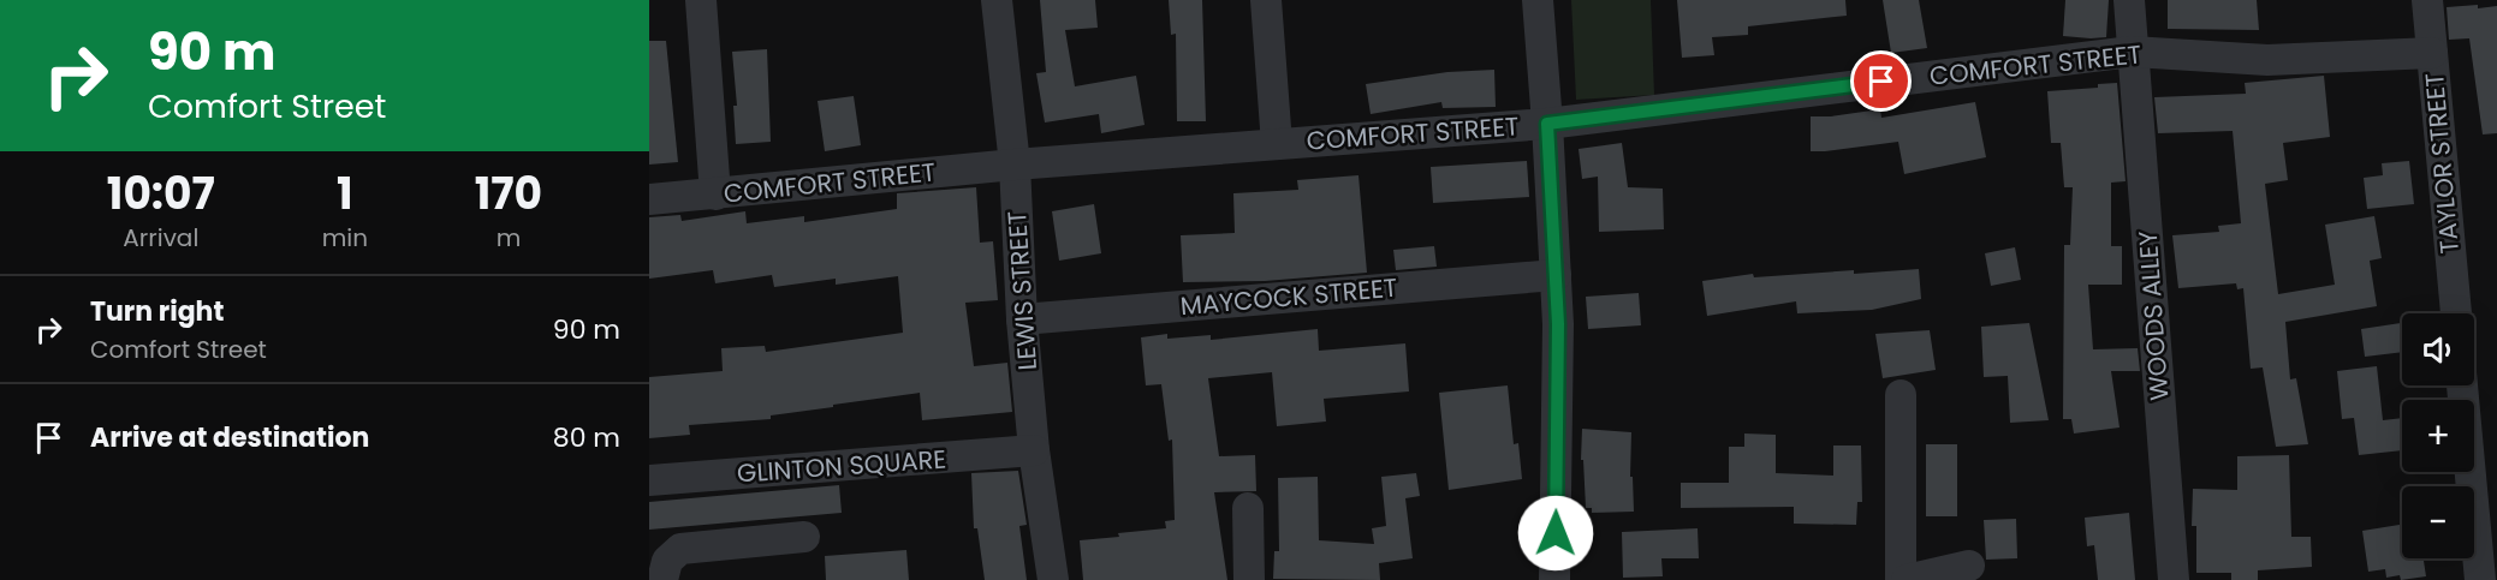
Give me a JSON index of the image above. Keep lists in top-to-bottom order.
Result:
{
  "streets": {
    "street": [
      "COMFORT STREET",
      "TAYLOR STREET",
      "LEWIS STREET",
      "MAYCOCK STREET",
      "WOODS ALLEY",
      "GLINTON SQUARE"
    ]
  },
  "crossings": [
    ["COMFORT STREET", "TAYLOR STREET"],
    ["COMFORT STREET", "LEWIS STREET"],
    ["COMFORT STREET", "WOODS ALLEY"],
    ["LEWIS STREET", "MAYCOCK STREET"],
    ["LEWIS STREET", "GLINTON SQUARE"]
  ],
  "page": {
    "turn": ["90 m", "Comfort Street"],
    "eta": [
      "10:07",
      "Arrival",
      "1",
      "min",
      "170",
      "m"
    ],
    "list": [
      {
        "name": "Turn right",
        "note": "Comfort Street",
        "value": "90 m"
      },
      {
        "name": "Arrive at destination",
        "value": "80 m"
      }
    ],
    "map_buttons": ["+", "−"]
  }
}
